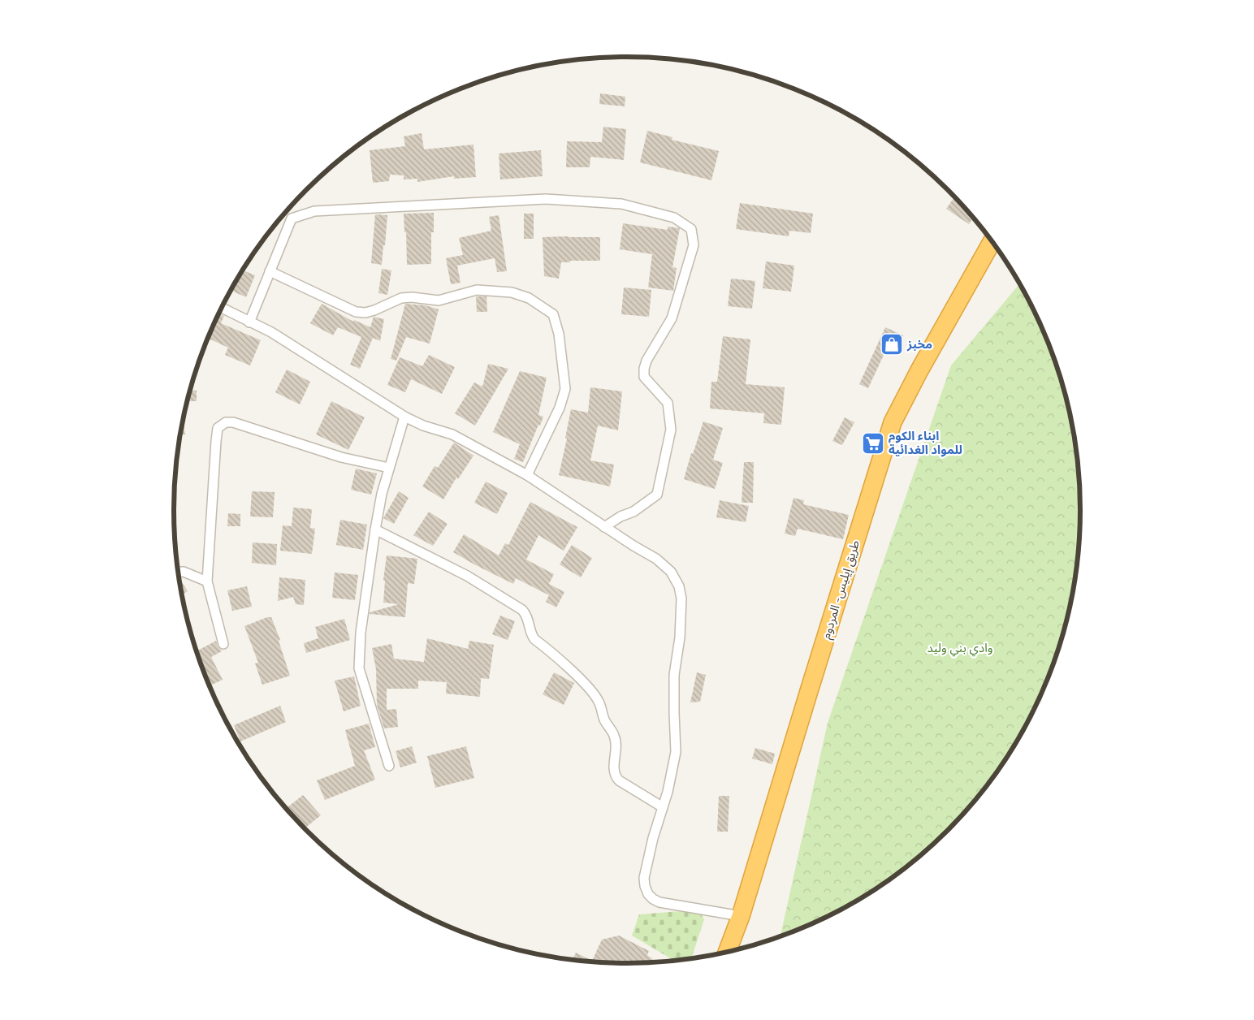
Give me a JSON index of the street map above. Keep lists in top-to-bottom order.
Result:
{
  "streets": {
    "highway": ["طريق إيليس- المردوم"]
  },
  "parks": ["وادي بني وليد"],
  "places": {
    "shop": ["مخبز"],
    "supermarket": ["ابناء الكوم للمواد الغدائية"]
  }
}
